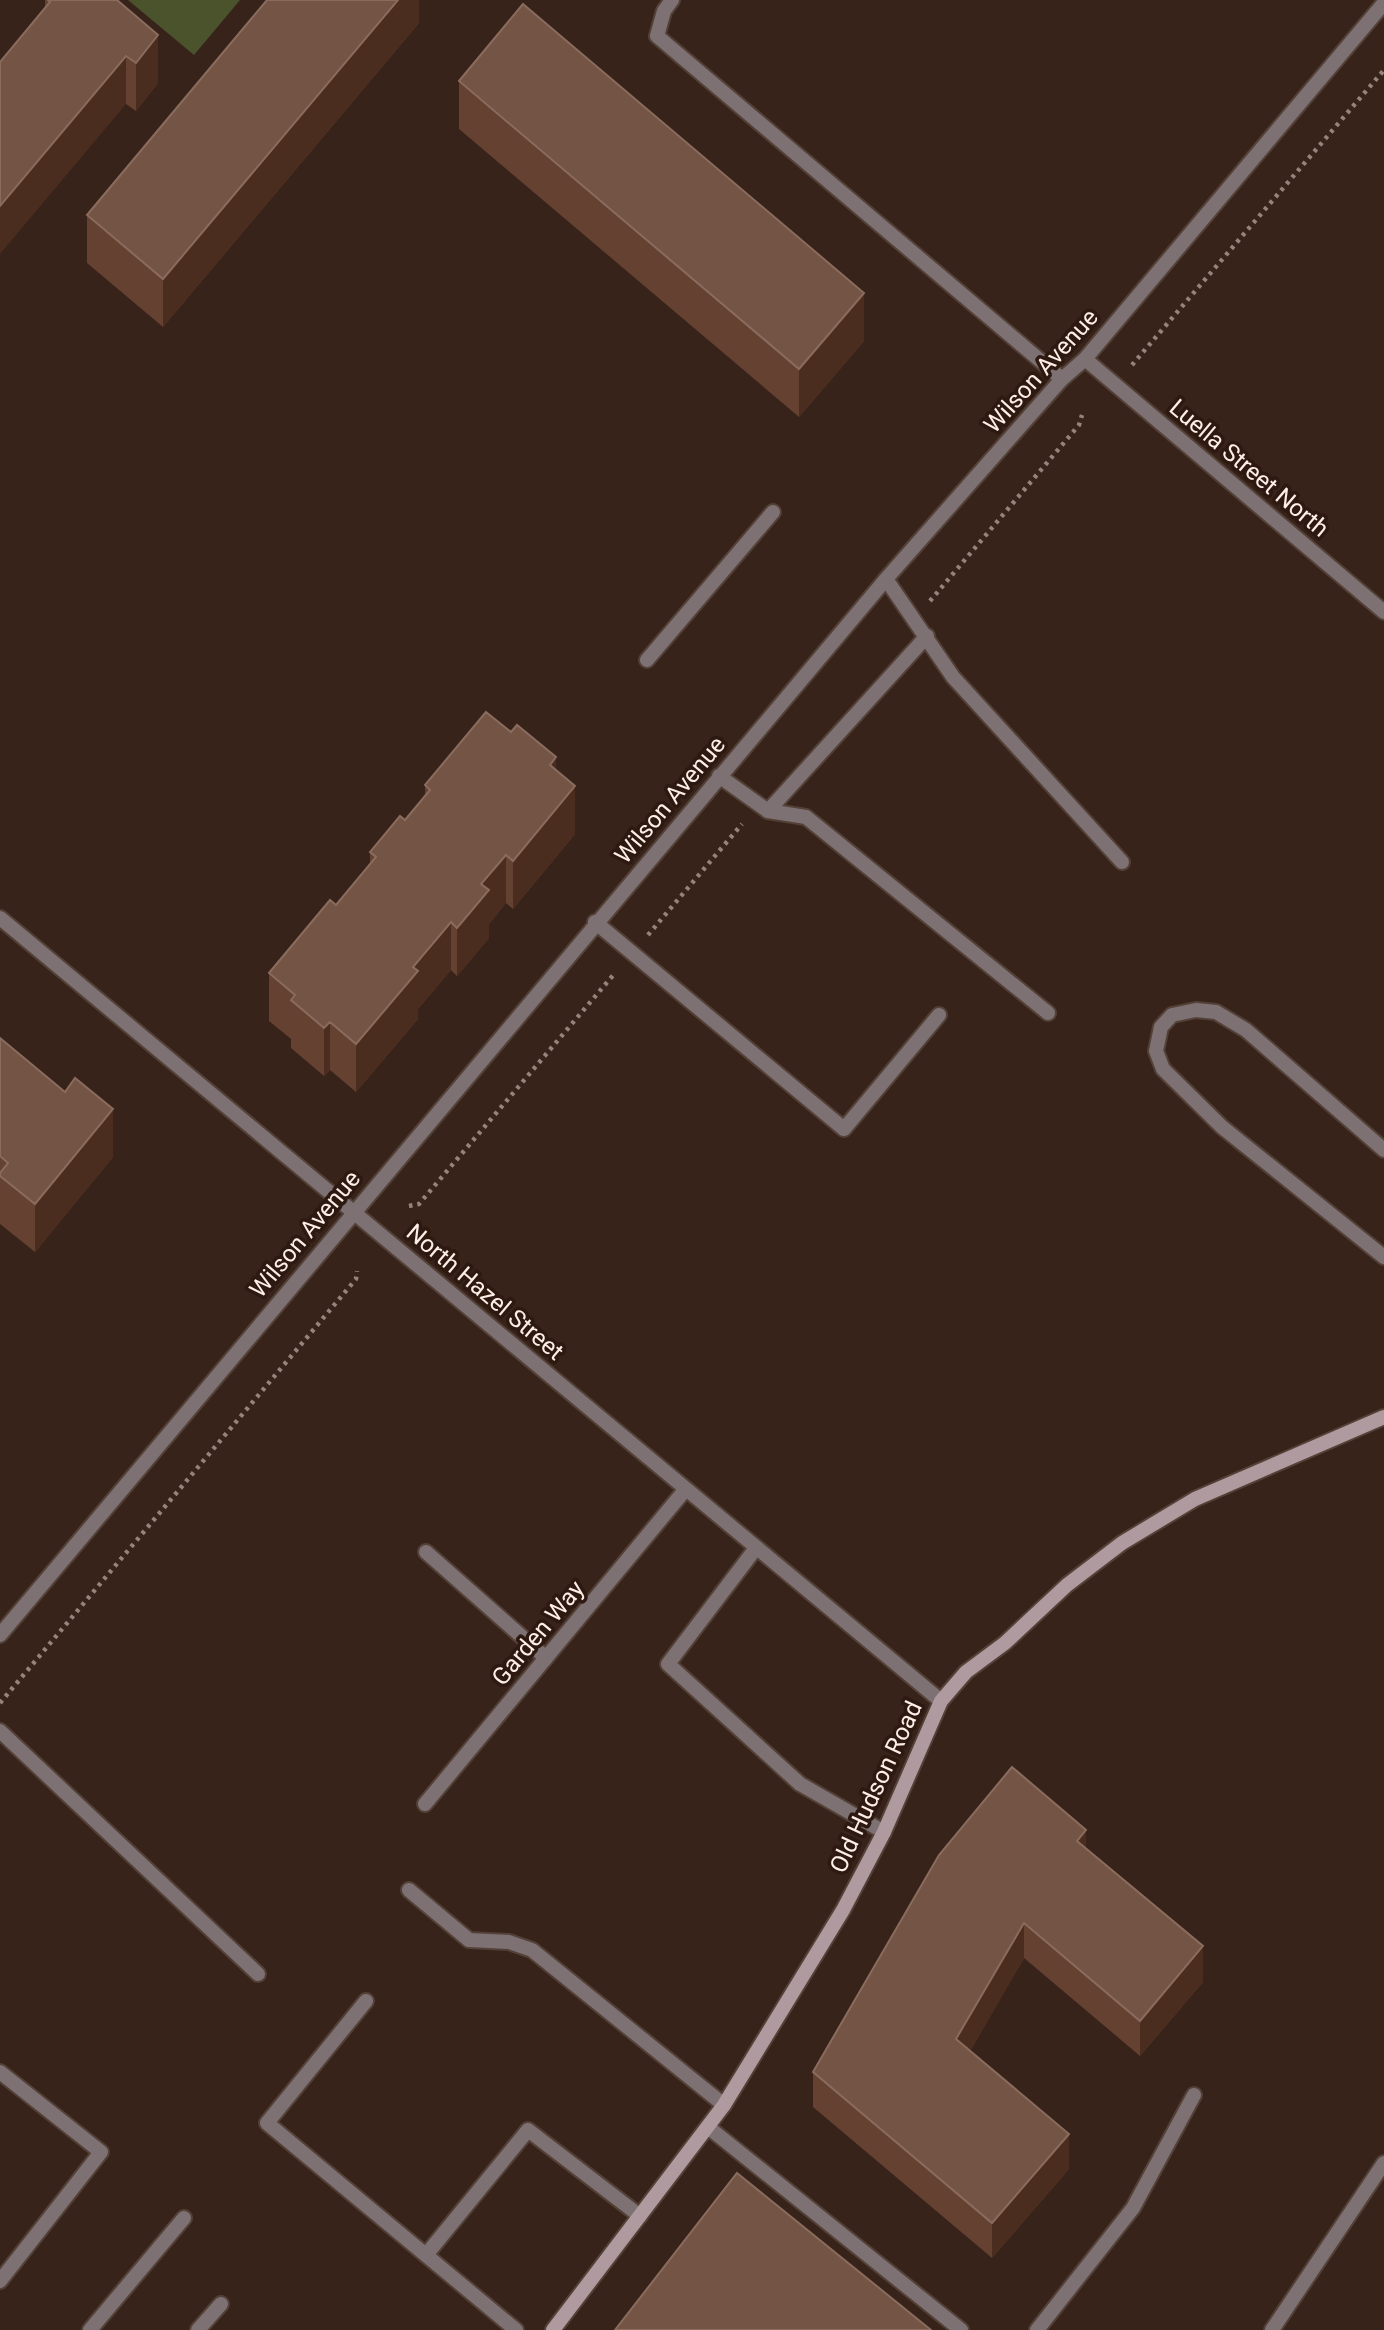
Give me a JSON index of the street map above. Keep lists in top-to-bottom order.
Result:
{
  "streets": {
    "street": [
      "Wilson Avenue",
      "Luella Street North",
      "North Hazel Street",
      "Garden Way",
      "Old Hudson Road"
    ]
  },
  "crossings": [
    ["Wilson Avenue", "Luella Street North"],
    ["Wilson Avenue", "North Hazel Street"],
    ["North Hazel Street", "Garden Way"],
    ["North Hazel Street", "Old Hudson Road"]
  ]
}
